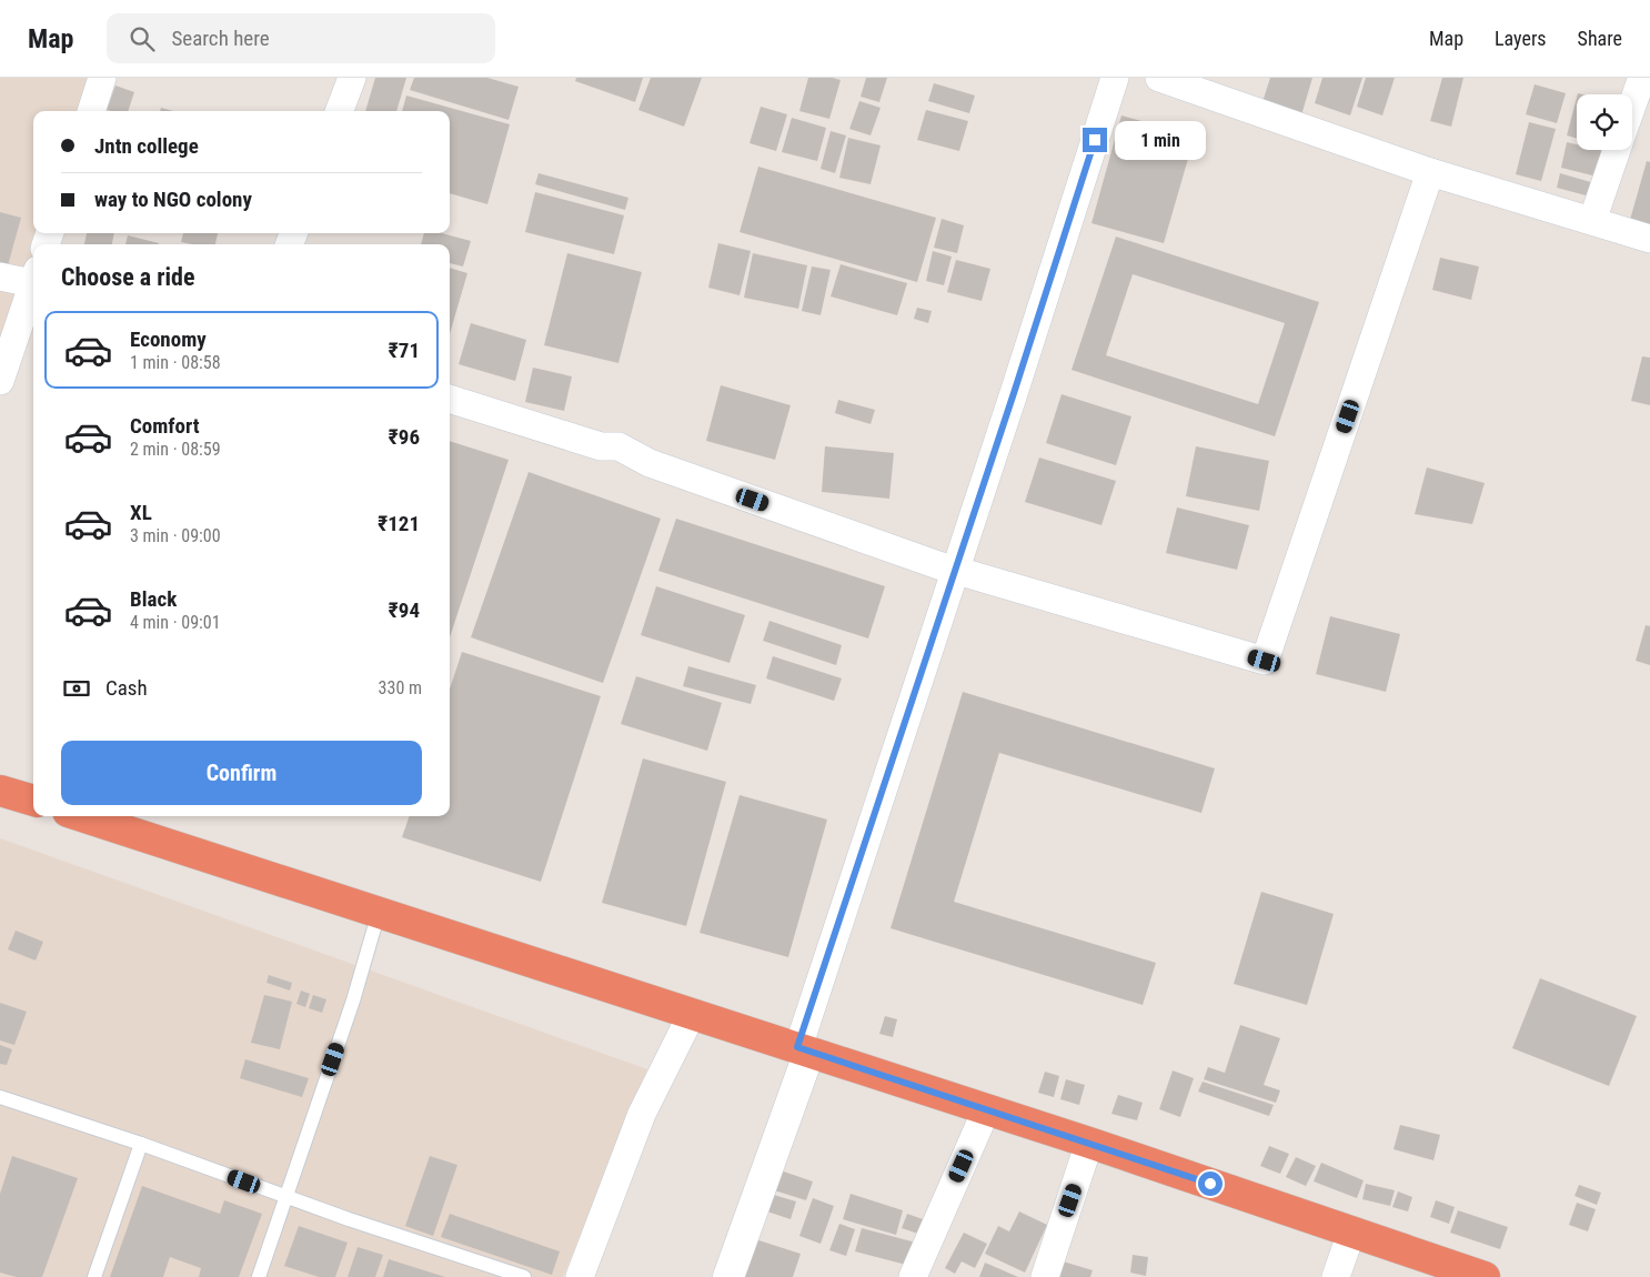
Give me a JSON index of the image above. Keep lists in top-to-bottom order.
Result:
{
  "page": {
    "header": "Map",
    "search": "Search here",
    "nav": ["Map", "Layers", "Share"],
    "banner": ["Jntn college", "way to NGO colony"],
    "bubble": "1 min",
    "heading": "Choose a ride",
    "list": [
      {
        "name": "Economy",
        "note": "1 min · 08:58",
        "value": "₹71"
      },
      {
        "name": "Comfort",
        "note": "2 min · 08:59",
        "value": "₹96"
      },
      {
        "name": "XL",
        "note": "3 min · 09:00",
        "value": "₹121"
      },
      {
        "name": "Black",
        "note": "4 min · 09:01",
        "value": "₹94"
      }
    ],
    "pay": ["Cash", "330 m"],
    "buttons": "Confirm"
  }
}
